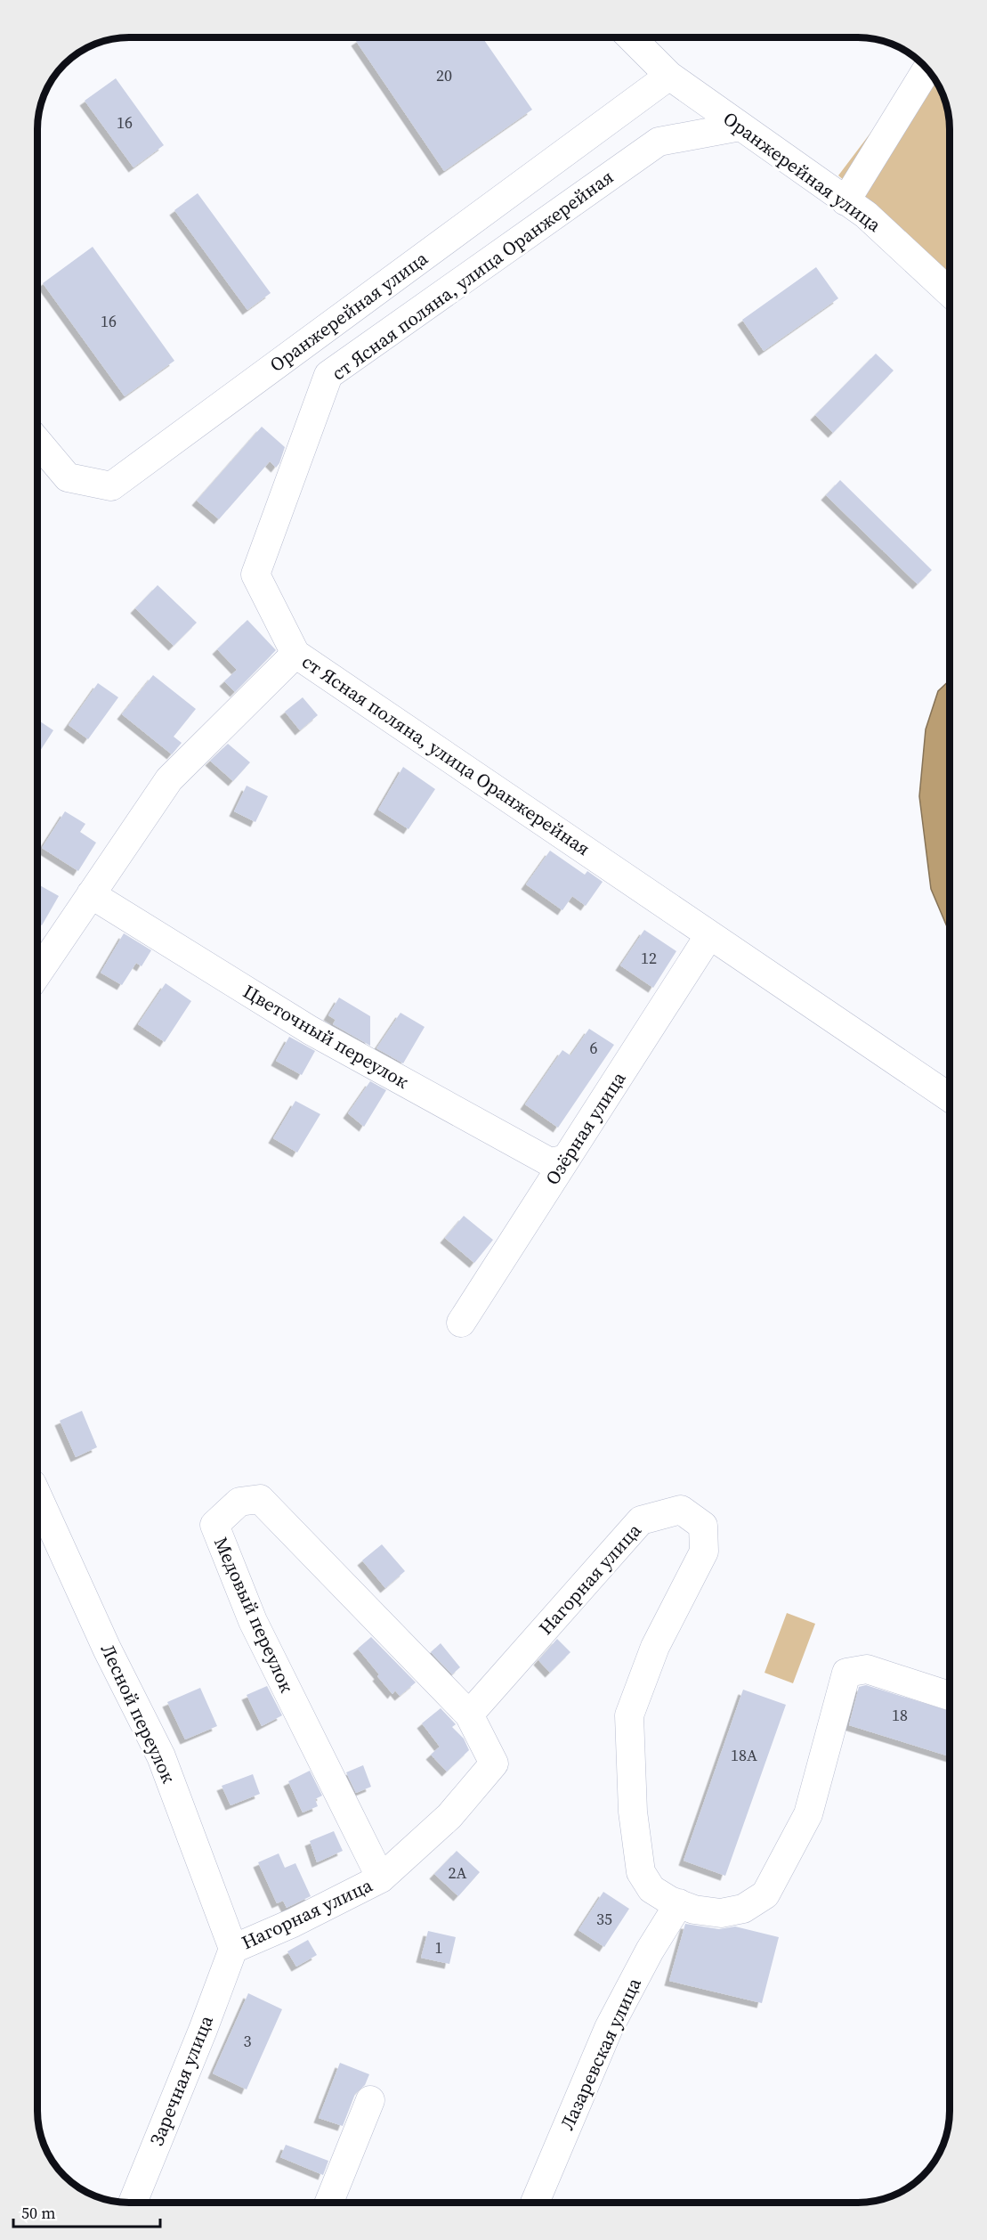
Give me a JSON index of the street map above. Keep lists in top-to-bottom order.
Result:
{
  "streets": {
    "street": [
      "Оранжерейная улица",
      "ст Ясная поляна, улица Оранжерейная",
      "Цветочный переулок",
      "Озёрная улица",
      "Нагорная улица",
      "Медовый переулок",
      "Лесной переулок",
      "Лазаревская улица",
      "Заречная улица"
    ]
  },
  "crossings": [
    ["Оранжерейная улица", "ст Ясная поляна, улица Оранжерейная"],
    ["ст Ясная поляна, улица Оранжерейная", "Озёрная улица"],
    ["Цветочный переулок", "Озёрная улица"],
    ["Нагорная улица", "Медовый переулок"],
    ["Нагорная улица", "Лесной переулок"],
    ["Нагорная улица", "Лазаревская улица"],
    ["Нагорная улица", "Заречная улица"],
    ["Лесной переулок", "Заречная улица"]
  ],
  "house_numbers": [
    "20",
    "16",
    "16",
    "12",
    "6",
    "18",
    "18А",
    "2А",
    "35",
    "1",
    "3"
  ],
  "scale_bar": "50 m"
}
